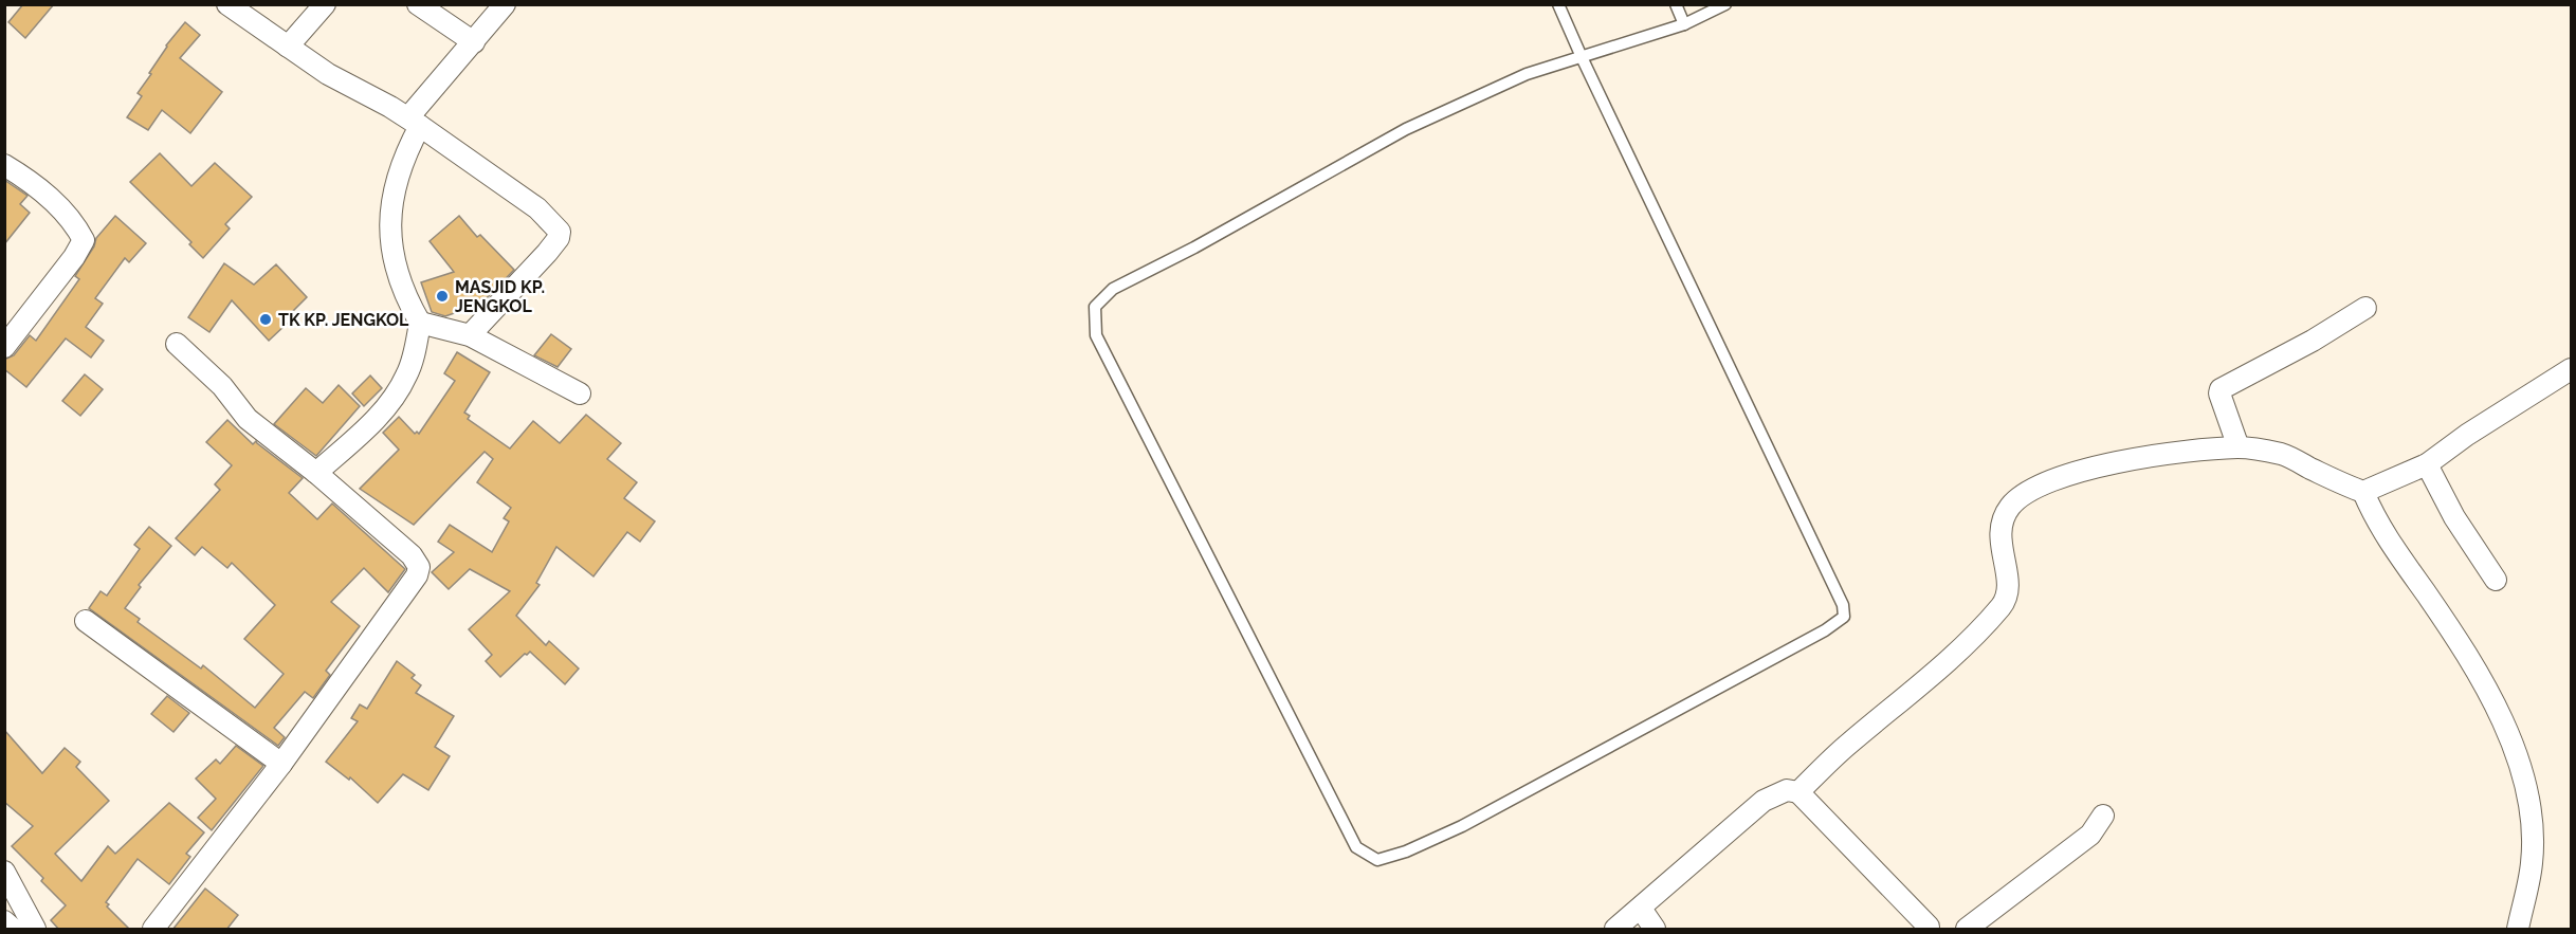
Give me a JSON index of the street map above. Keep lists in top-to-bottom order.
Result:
{
  "places": ["MASJID KP. JENGKOL", "TK KP. JENGKOL"]
}
